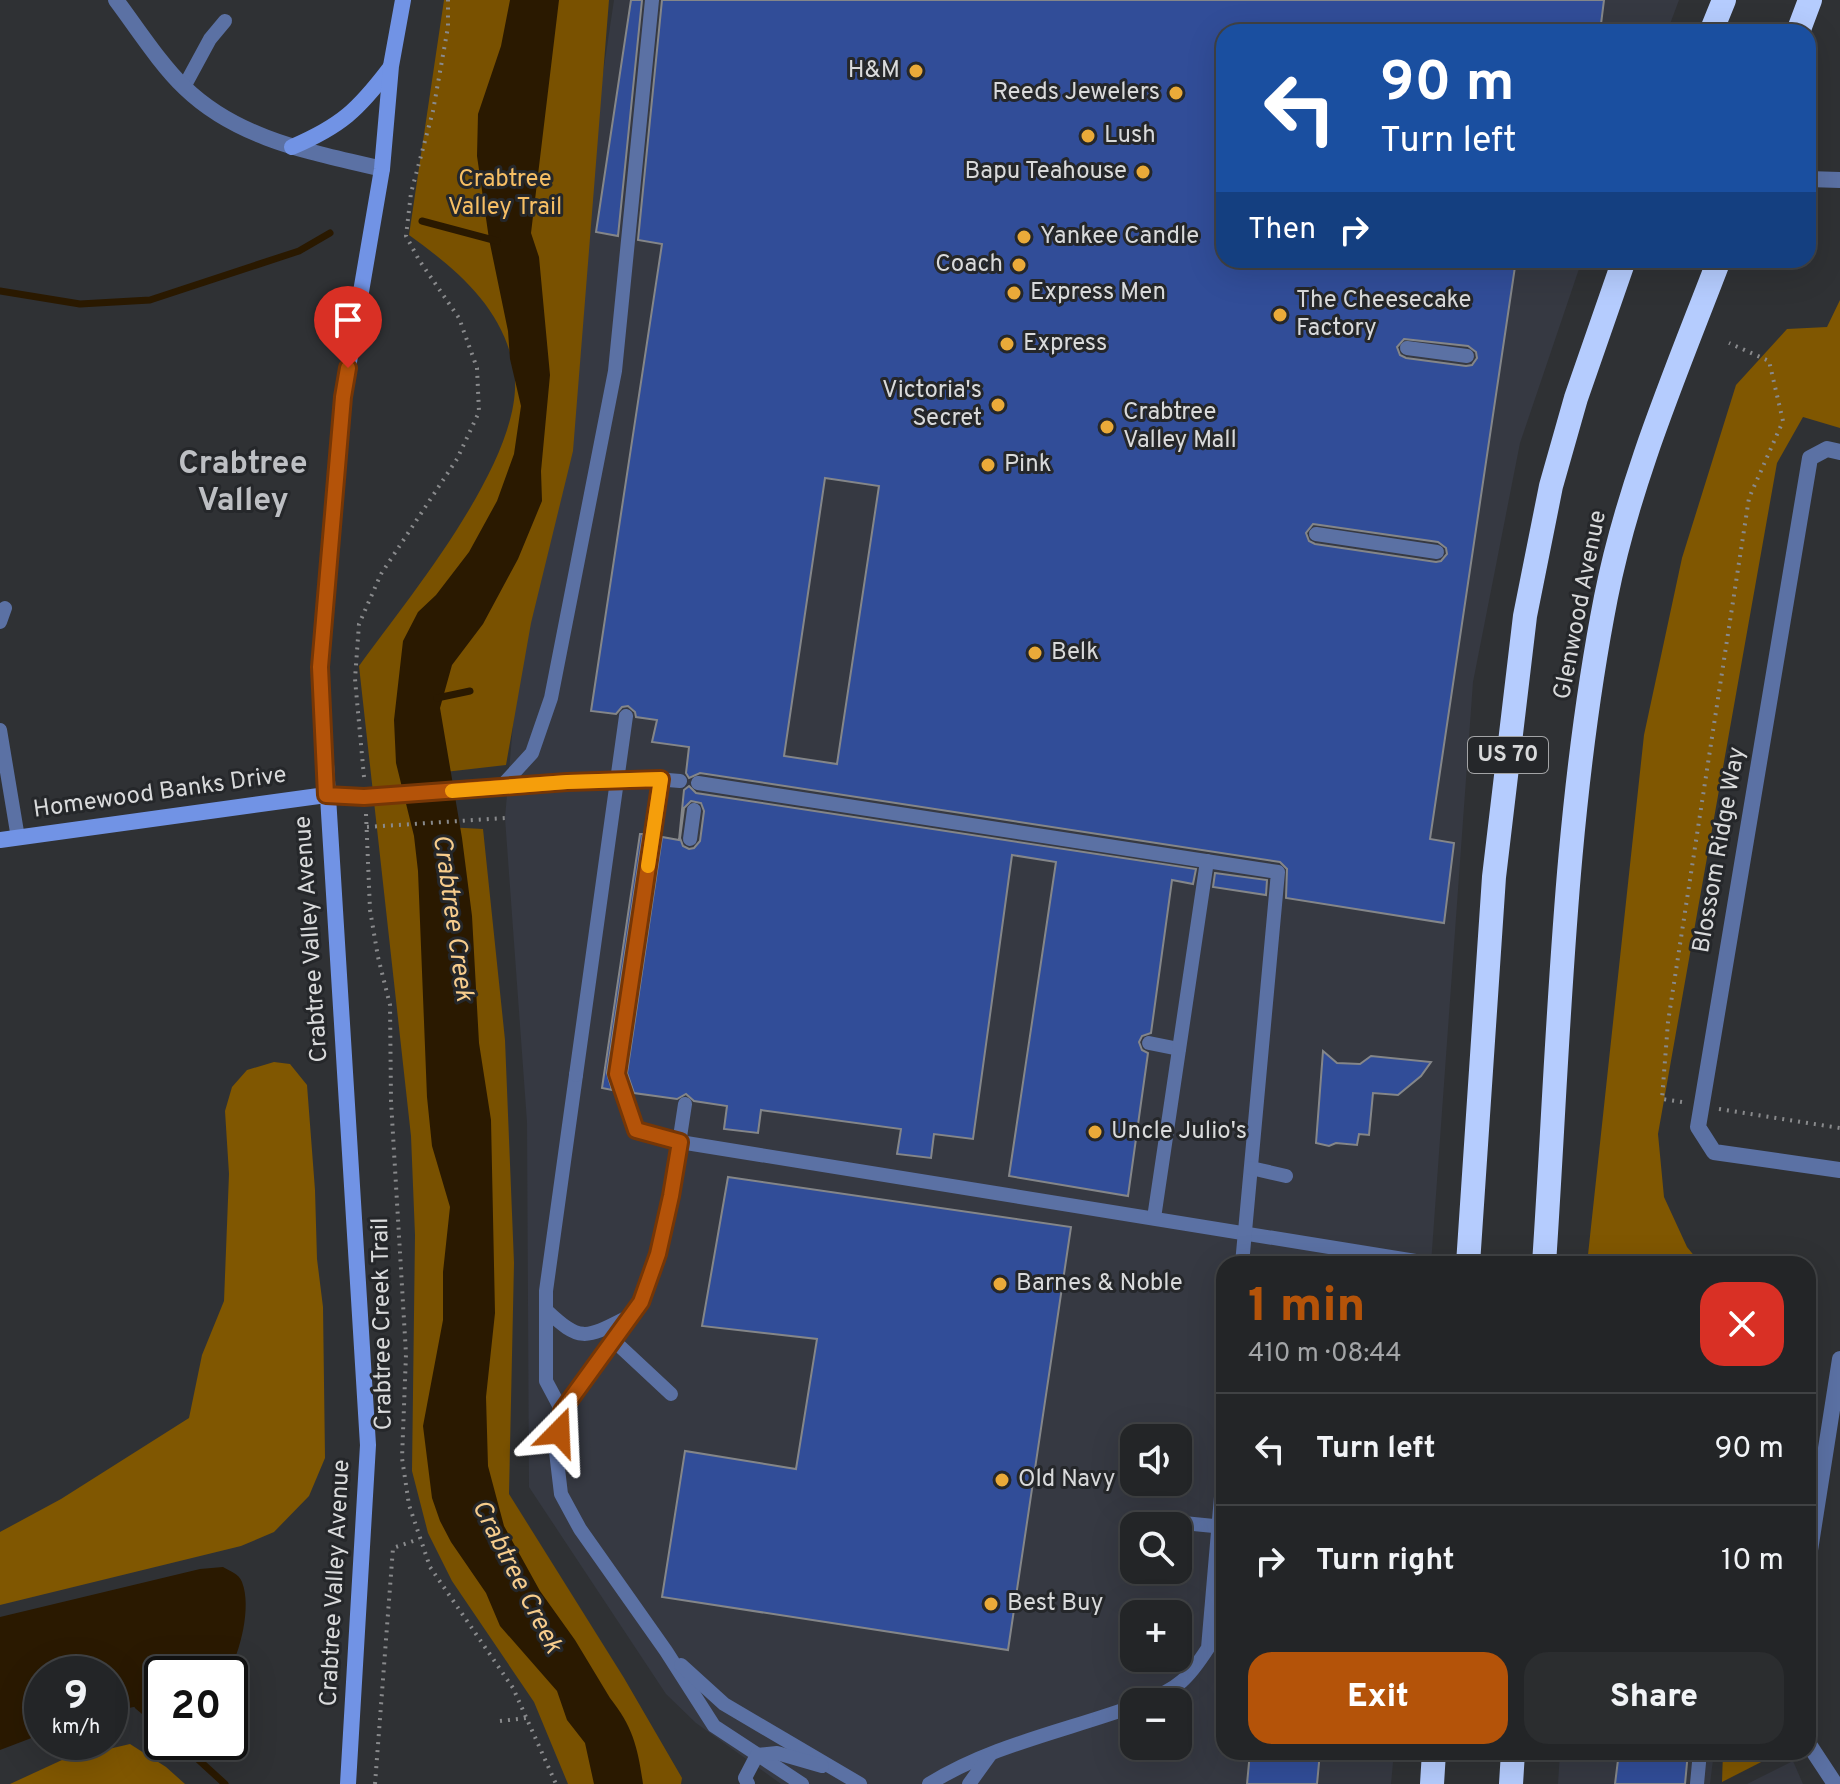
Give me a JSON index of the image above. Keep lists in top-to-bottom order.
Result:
{
  "streets": {
    "highway": ["Glenwood Avenue", "US 70"],
    "street": ["Homewood Banks Drive", "Blossom Ridge Way", "Crabtree Valley Avenue"],
    "path": ["Crabtree Creek Trail"]
  },
  "crossings": [
    ["Homewood Banks Drive", "Crabtree Valley Avenue"]
  ],
  "districts": ["Crabtree Valley"],
  "water": ["Crabtree Creek"],
  "parks": ["Crabtree Valley Trail"],
  "places": [
    "H&M",
    "Reeds Jewelers",
    "Lush",
    "Bapu Teahouse",
    "Yankee Candle",
    "Coach",
    "Express Men",
    "The Cheesecake Factory",
    "Express",
    "Victoria's Secret",
    "Crabtree Valley Mall",
    "Pink",
    "Belk",
    "Uncle Julio's",
    "Barnes & Noble",
    "Old Navy",
    "Best Buy"
  ],
  "page": {
    "turn": ["90 m", "Turn left"],
    "then": "Then",
    "heading": ["1 min", "410 m · 08:44"],
    "list": [
      {
        "name": "Turn left",
        "value": "90 m"
      },
      {
        "name": "Turn right",
        "value": "10 m"
      }
    ],
    "map_buttons": ["+", "−"],
    "buttons": ["Exit", "Share"],
    "speed": "9 km/h",
    "limit": "20"
  }
}
